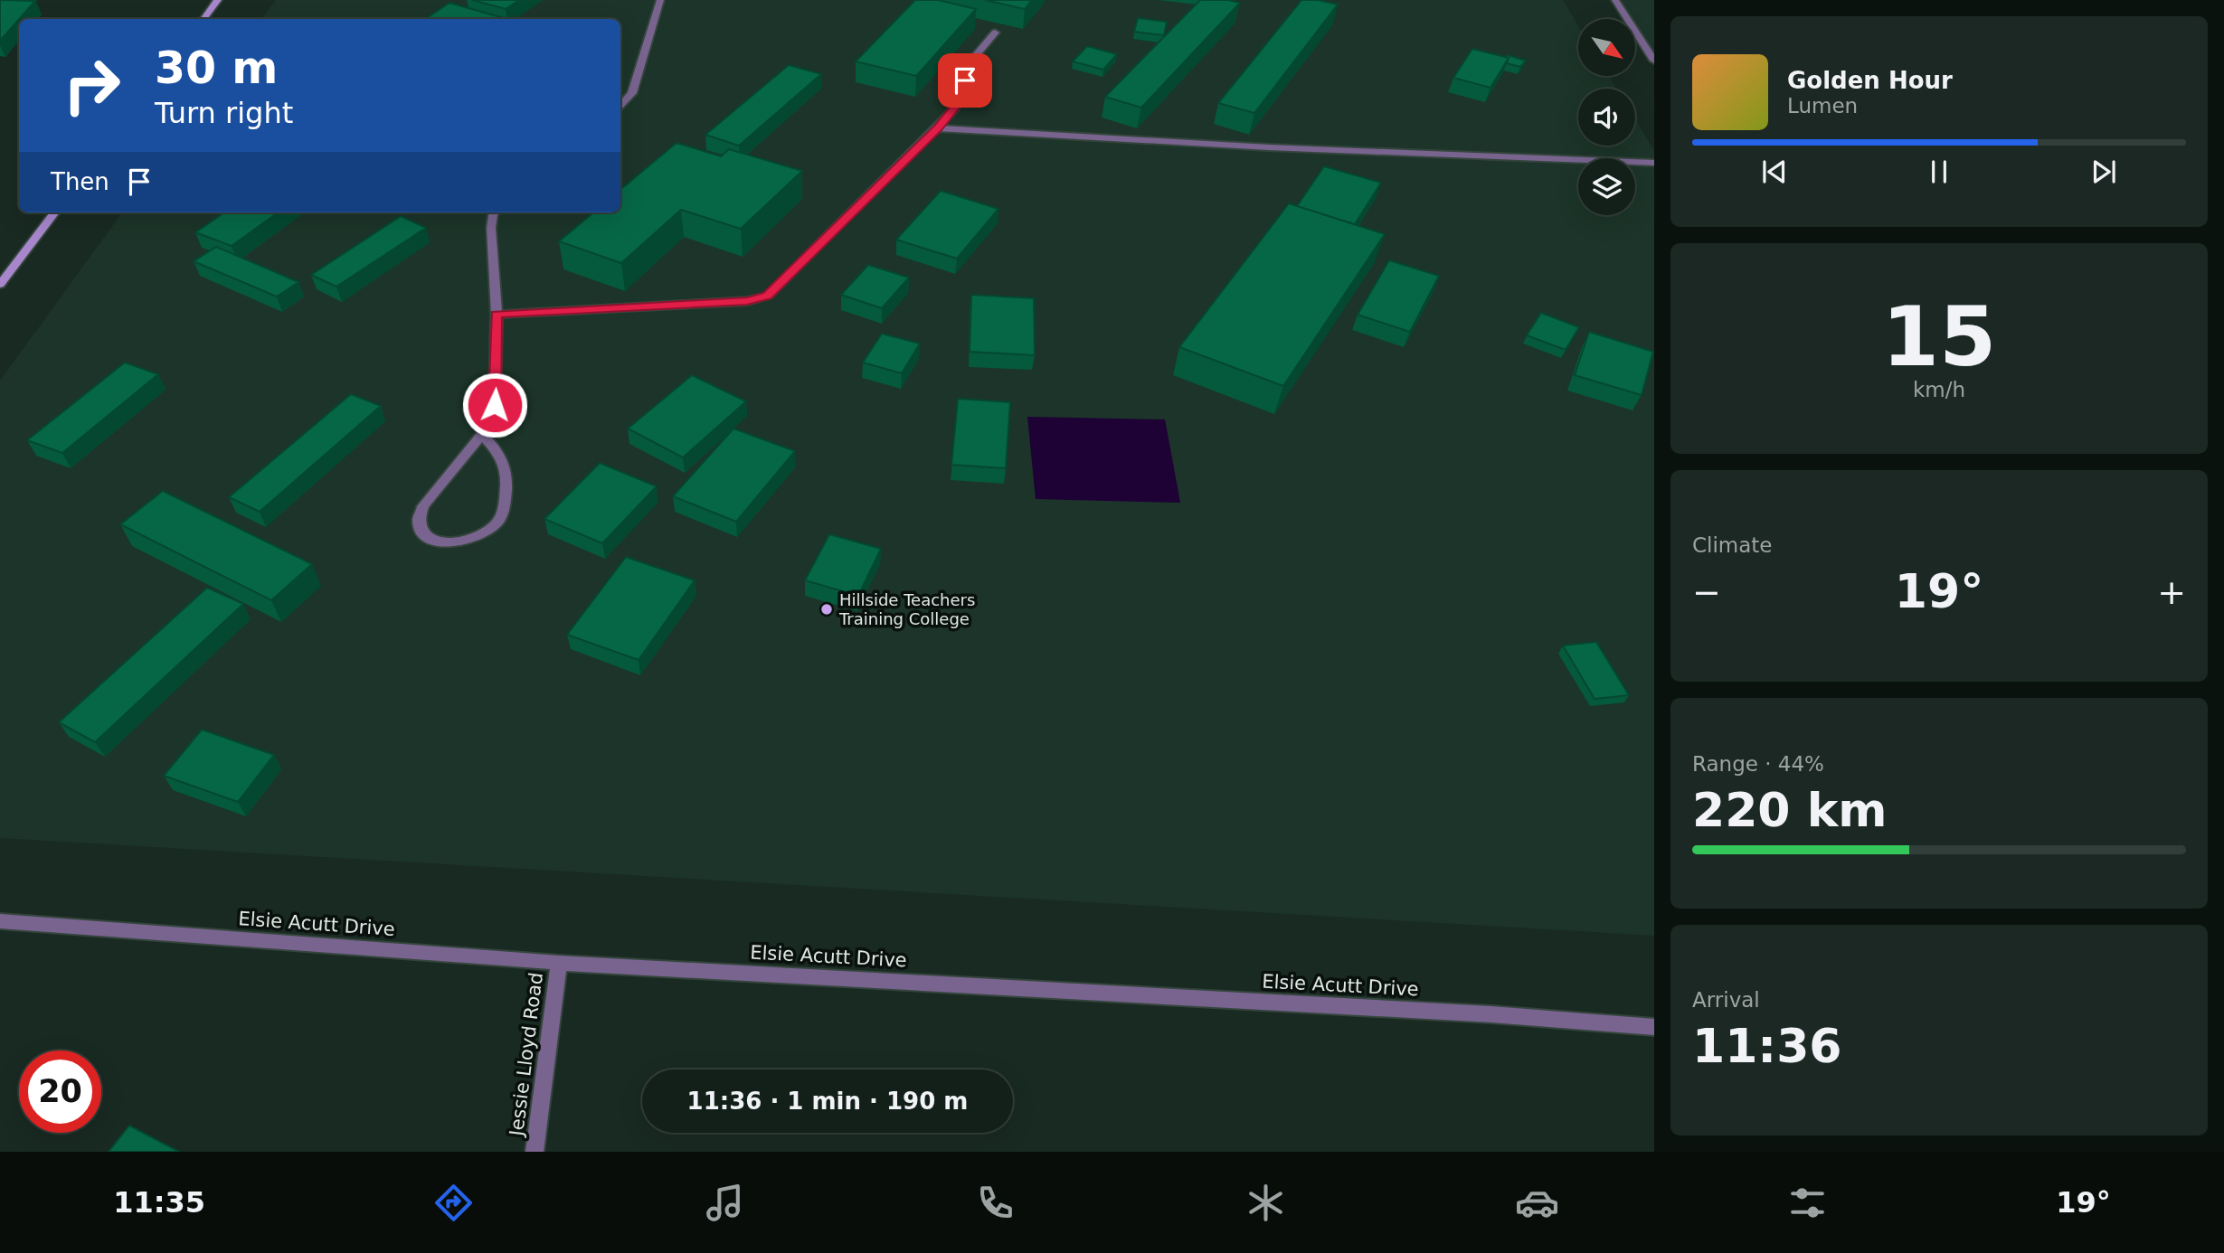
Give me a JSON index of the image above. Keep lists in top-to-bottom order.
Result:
{
  "streets": {
    "street": ["Elsie Acutt Drive", "Jessie Lloyd Road"]
  },
  "crossings": [
    ["Elsie Acutt Drive", "Jessie Lloyd Road"]
  ],
  "places": ["Hillside Teachers Training College"],
  "north": "bottom right",
  "page": {
    "turn": ["30 m", "Turn right"],
    "song": ["Golden Hour", "Lumen"],
    "then": "Then",
    "tile": [
      ["15", "km/h"],
      "Climate",
      ["Range · 44%", "220 km"],
      ["Arrival", "11:36"]
    ],
    "heat": ["−", "19°", "+"],
    "limit": "20",
    "trip": "11:36 · 1 min · 190 m",
    "tabs": ["11:35", "19°"]
  }
}
